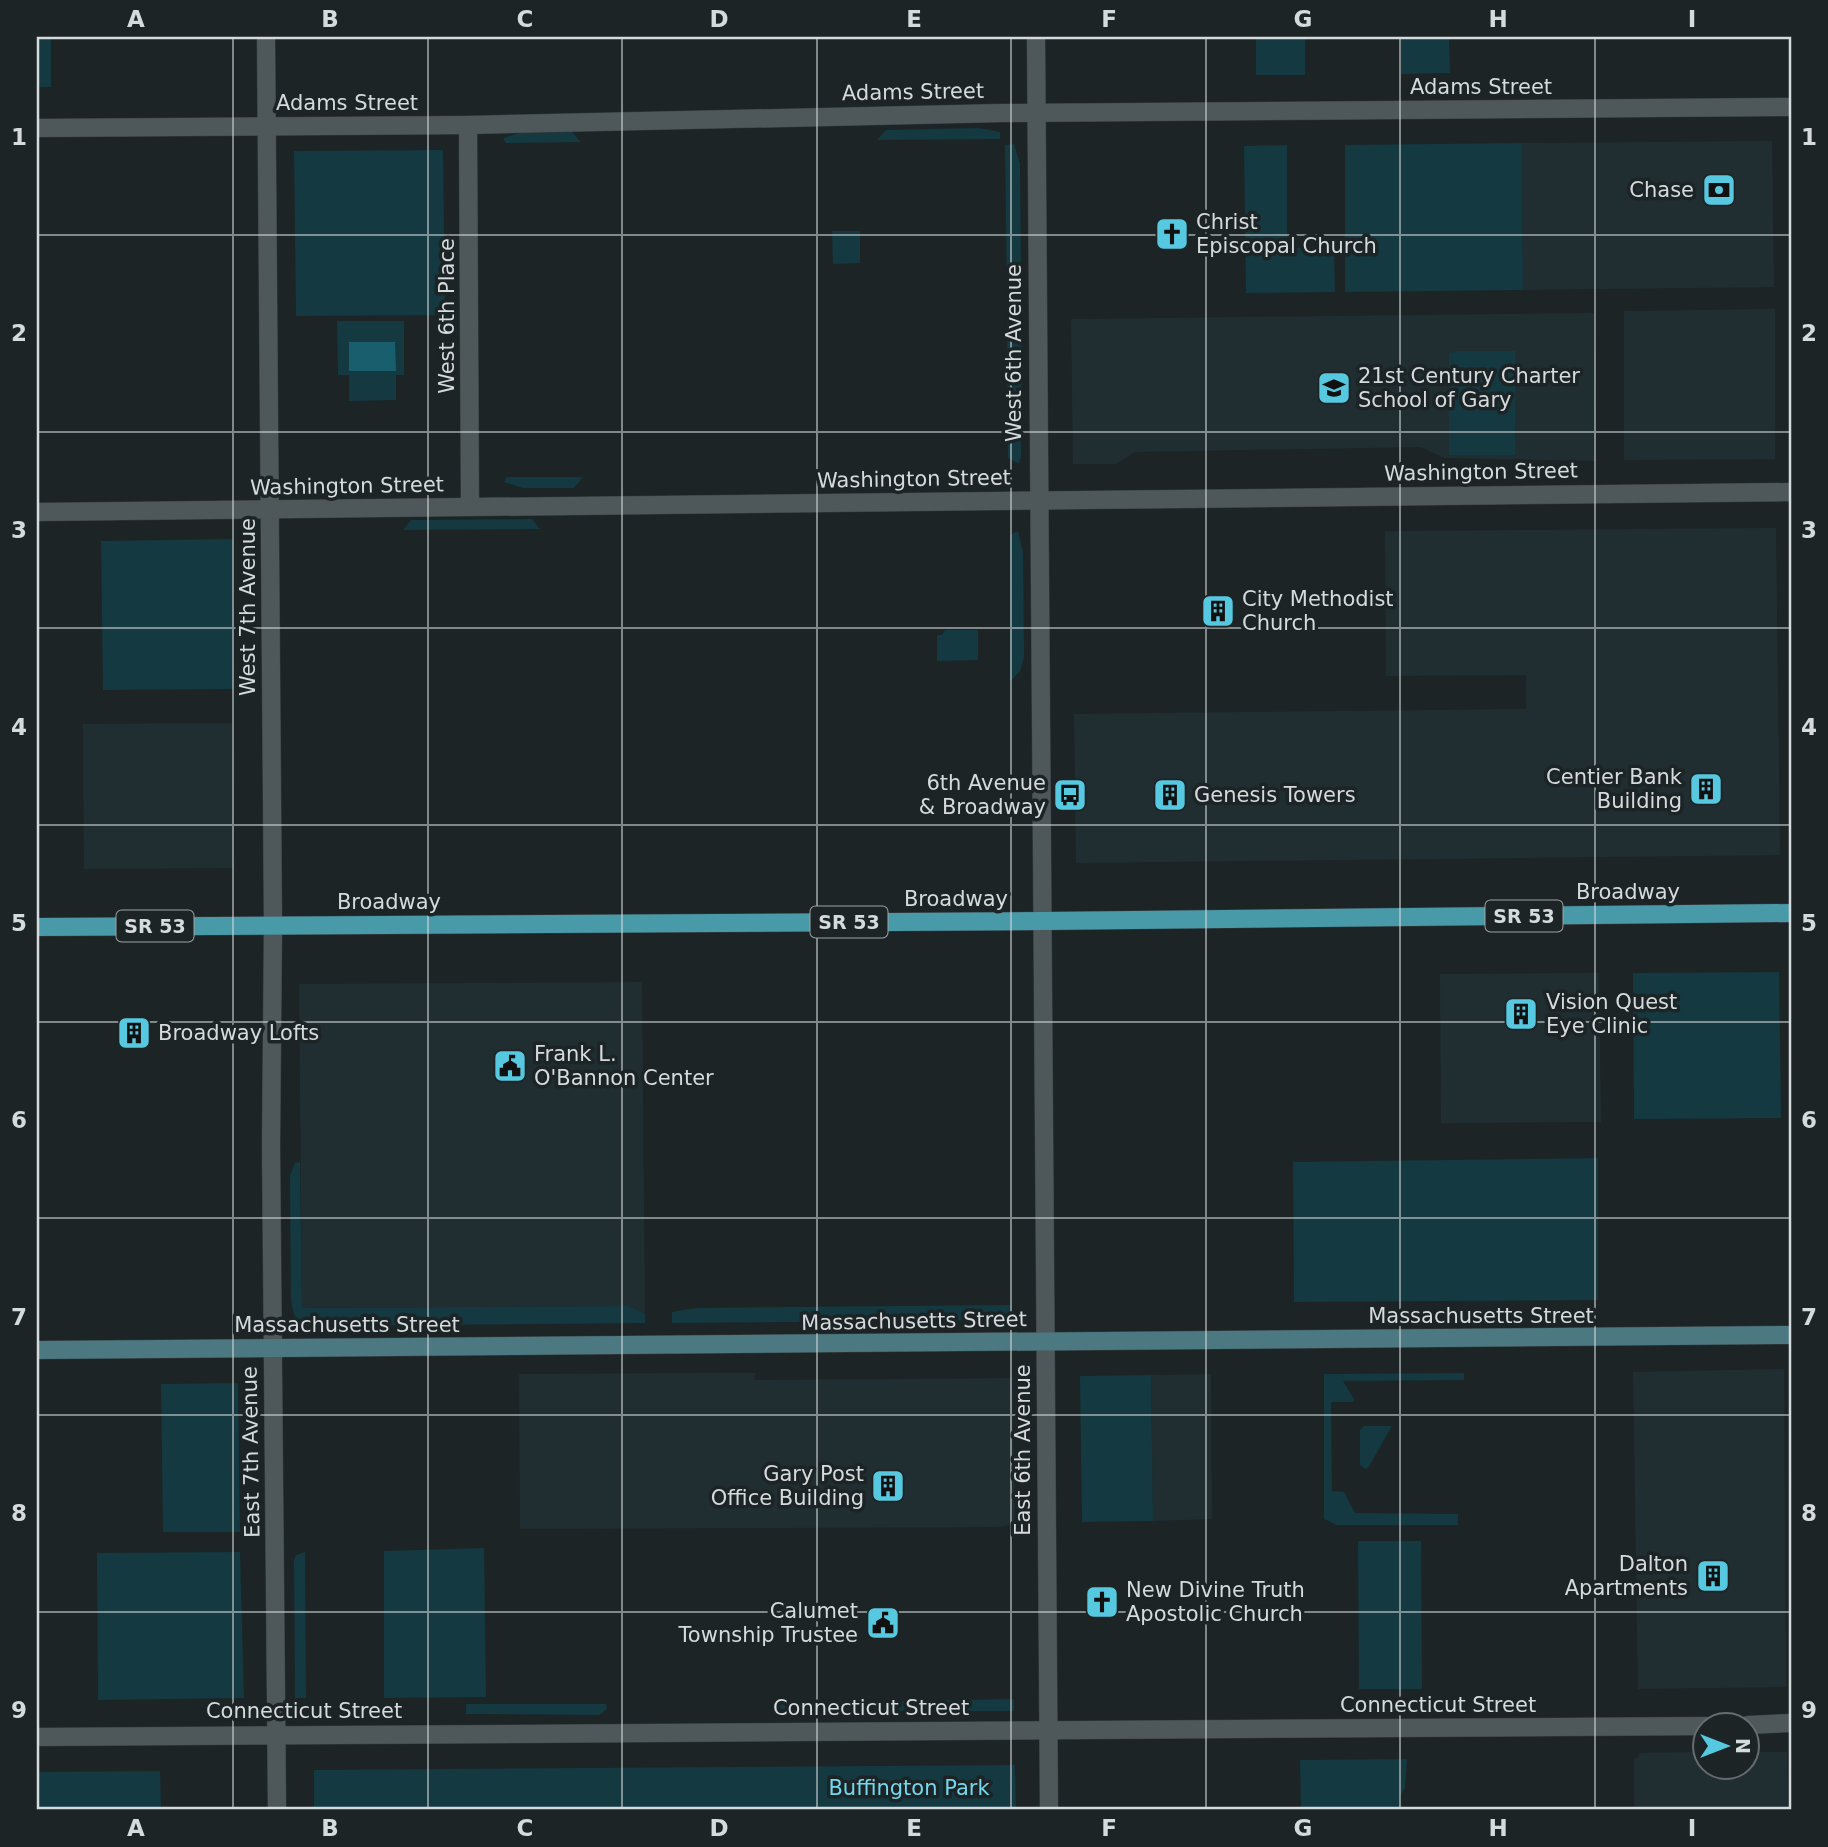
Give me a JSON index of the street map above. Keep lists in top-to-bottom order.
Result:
{
  "streets": {
    "main road": ["Broadway", "SR 53"],
    "street": [
      "Adams Street",
      "West 6th Place",
      "West 6th Avenue",
      "Washington Street",
      "West 7th Avenue",
      "Massachusetts Street",
      "East 6th Avenue",
      "East 7th Avenue",
      "Connecticut Street"
    ]
  },
  "crossings": [
    ["Adams Street", "West 6th Place"],
    ["Adams Street", "West 6th Avenue"],
    ["Adams Street", "West 7th Avenue"],
    ["West 6th Place", "Washington Street"],
    ["West 6th Avenue", "Washington Street"],
    ["West 6th Avenue", "Broadway"],
    ["West 6th Avenue", "East 6th Avenue"],
    ["Washington Street", "West 7th Avenue"],
    ["West 7th Avenue", "Broadway"],
    ["West 7th Avenue", "East 7th Avenue"],
    ["Broadway", "East 6th Avenue"],
    ["Broadway", "East 7th Avenue"],
    ["Massachusetts Street", "East 6th Avenue"],
    ["Massachusetts Street", "East 7th Avenue"],
    ["East 6th Avenue", "Connecticut Street"],
    ["East 7th Avenue", "Connecticut Street"]
  ],
  "parks": ["Buffington Park"],
  "places": {
    "bank": ["Chase"],
    "church": ["Christ Episcopal Church", "New Divine Truth Apostolic Church"],
    "school or university": ["21st Century Charter School of Gary"],
    "building": [
      "City Methodist Church",
      "Centier Bank Building",
      "Genesis Towers",
      "Vision Quest Eye Clinic",
      "Broadway Lofts",
      "Gary Post Office Building",
      "Dalton Apartments"
    ],
    "bus stop": ["6th Avenue & Broadway"],
    "public building": ["Frank L. O'Bannon Center", "Calumet Township Trustee"]
  },
  "north": "right",
  "grid": {
    "columns": [
      "A",
      "B",
      "C",
      "D",
      "E",
      "F",
      "G",
      "H",
      "I"
    ],
    "rows": [
      "1",
      "2",
      "3",
      "4",
      "5",
      "6",
      "7",
      "8",
      "9"
    ]
  }
}
